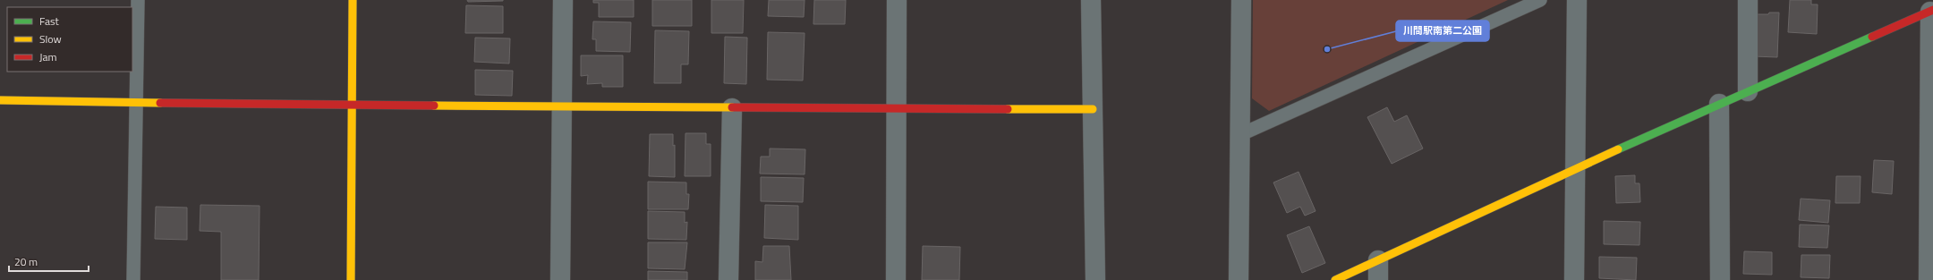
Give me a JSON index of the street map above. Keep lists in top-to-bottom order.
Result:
{
  "places": ["川間駅南第二公園"],
  "legend": ["Fast", "Slow", "Jam"],
  "scale_bar": "20 m"
}
